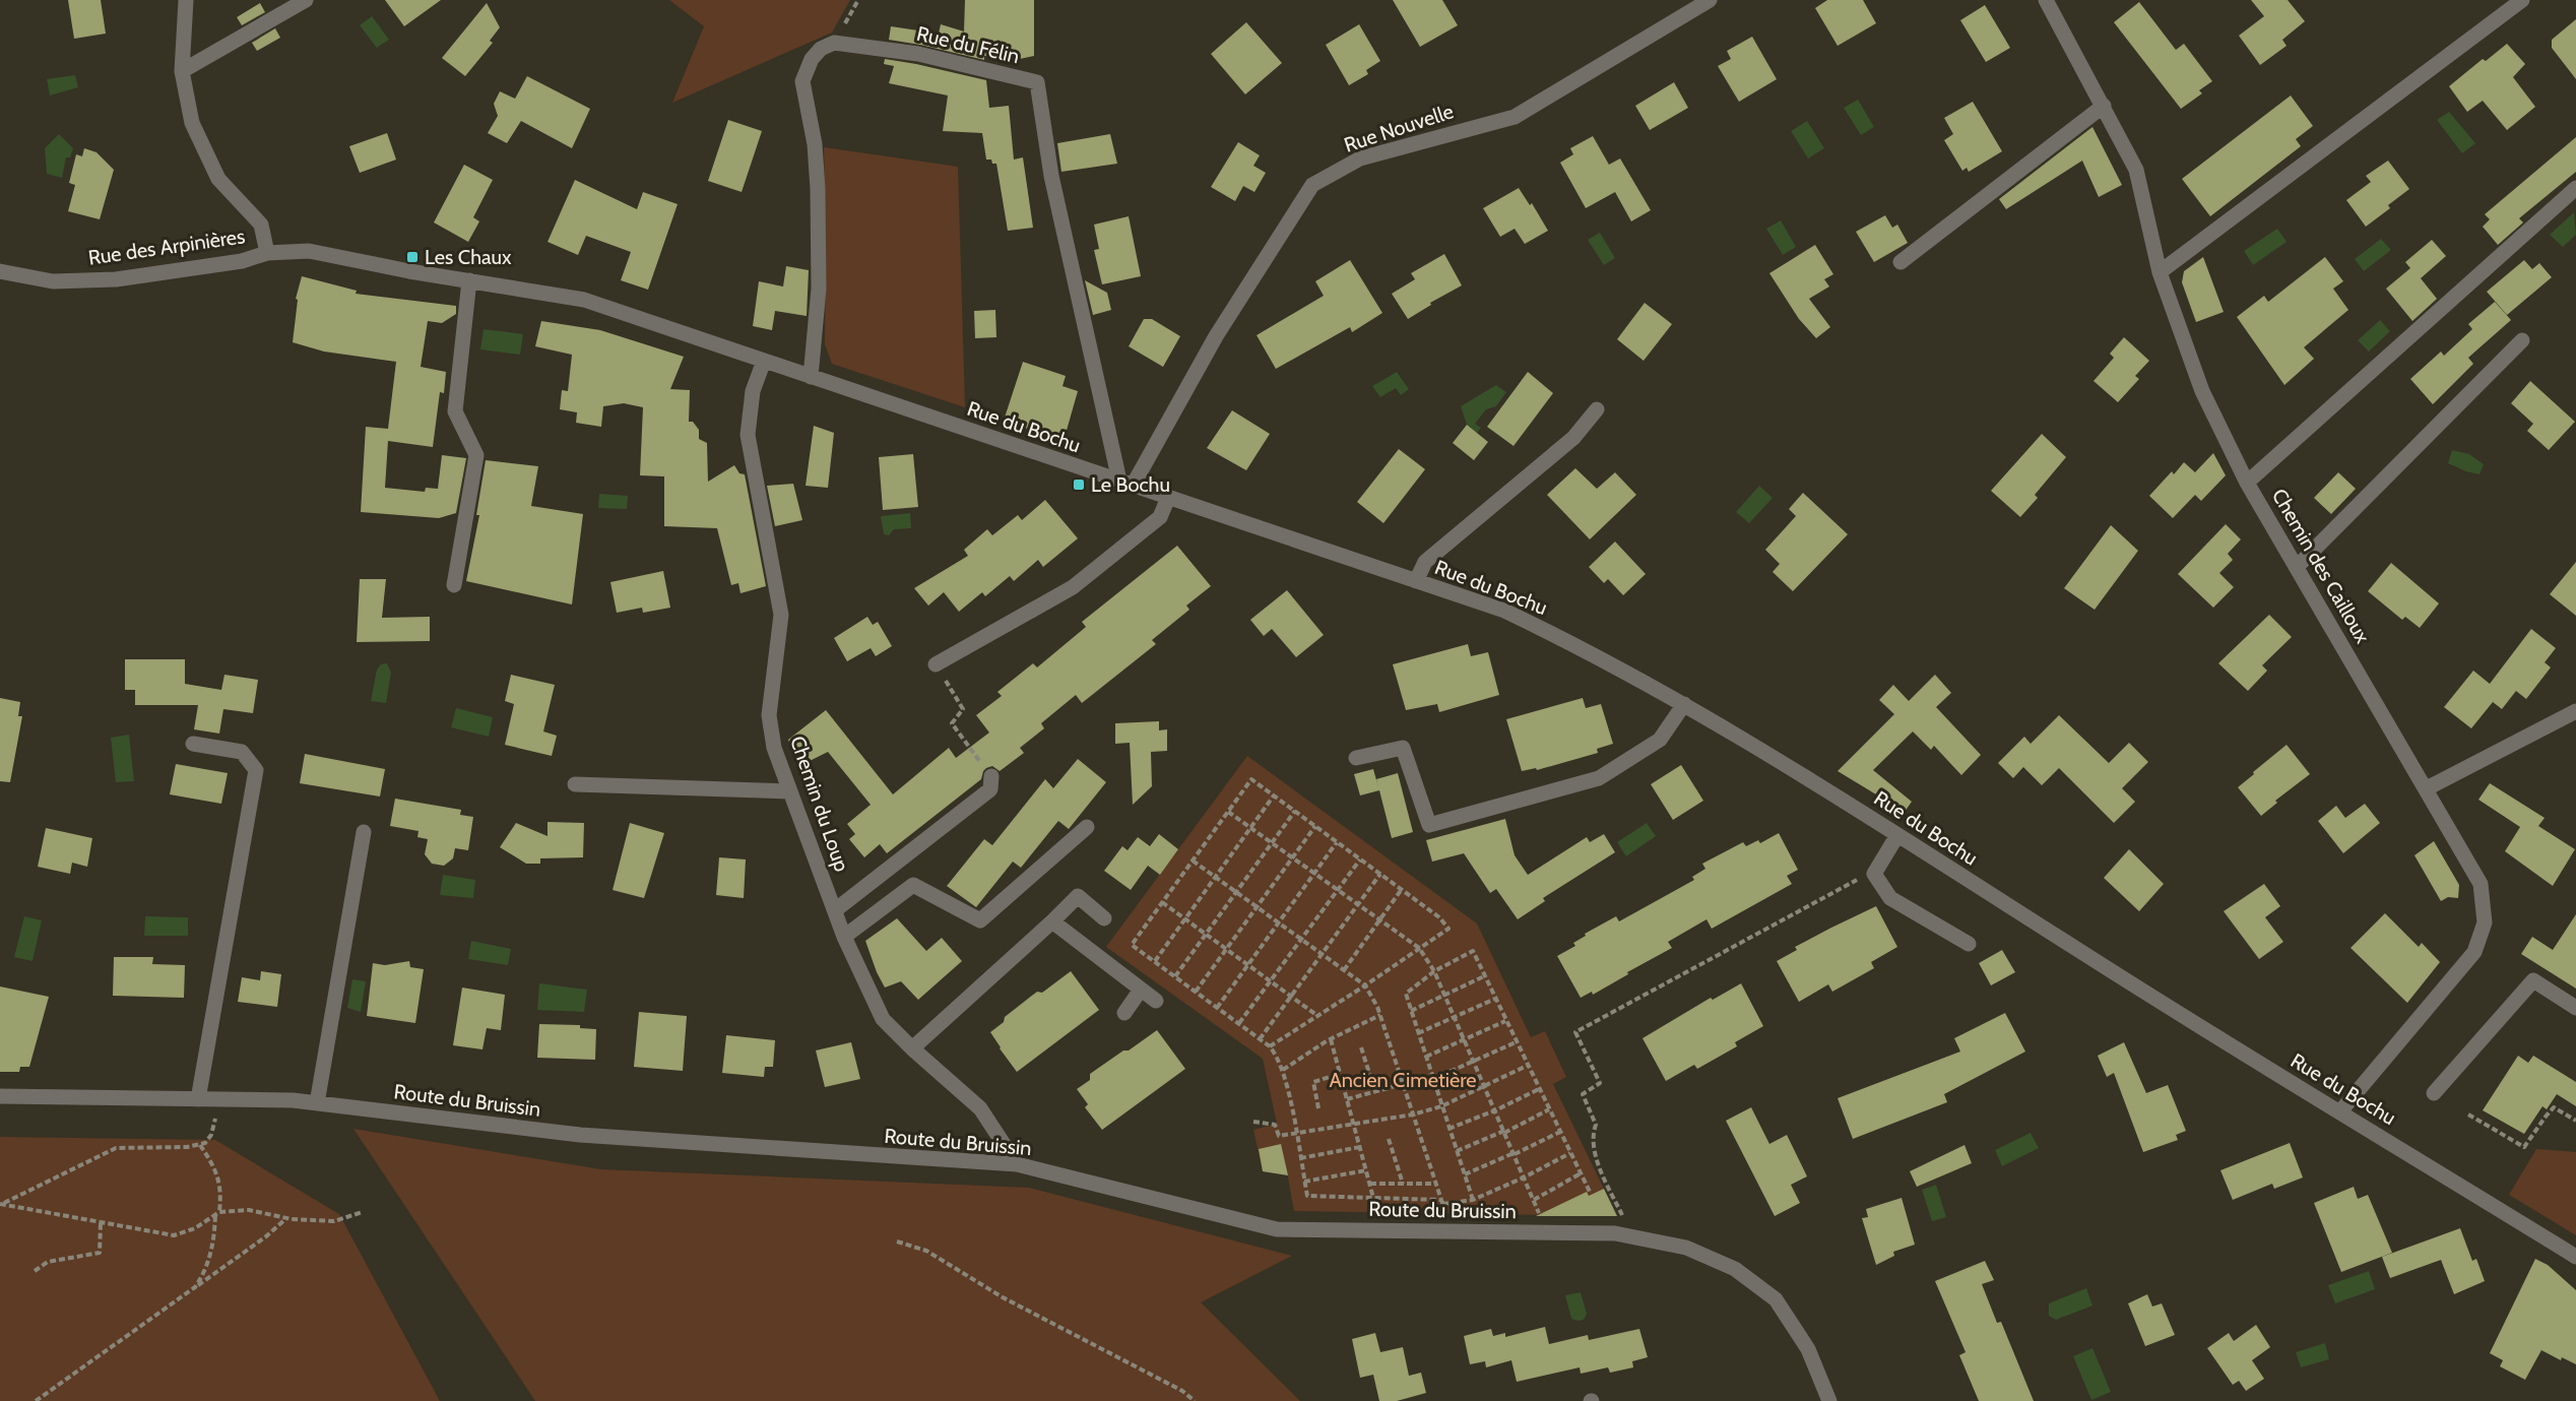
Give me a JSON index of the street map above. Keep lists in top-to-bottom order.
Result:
{
  "streets": {
    "street": [
      "Rue du Félin",
      "Rue Nouvelle",
      "Rue des Arpinières",
      "Rue du Bochu",
      "Chemin des Cailloux",
      "Chemin du Loup",
      "Route du Bruissin"
    ]
  },
  "crossings": [
    ["Rue du Félin", "Rue Nouvelle"],
    ["Rue du Félin", "Rue du Bochu"],
    ["Rue Nouvelle", "Rue du Bochu"],
    ["Rue des Arpinières", "Rue du Bochu"],
    ["Rue du Bochu", "Chemin des Cailloux"],
    ["Rue du Bochu", "Chemin du Loup"],
    ["Chemin du Loup", "Route du Bruissin"]
  ],
  "parks": ["Ancien Cimetière"],
  "places": {
    "transit": ["Les Chaux", "Le Bochu"]
  }
}
